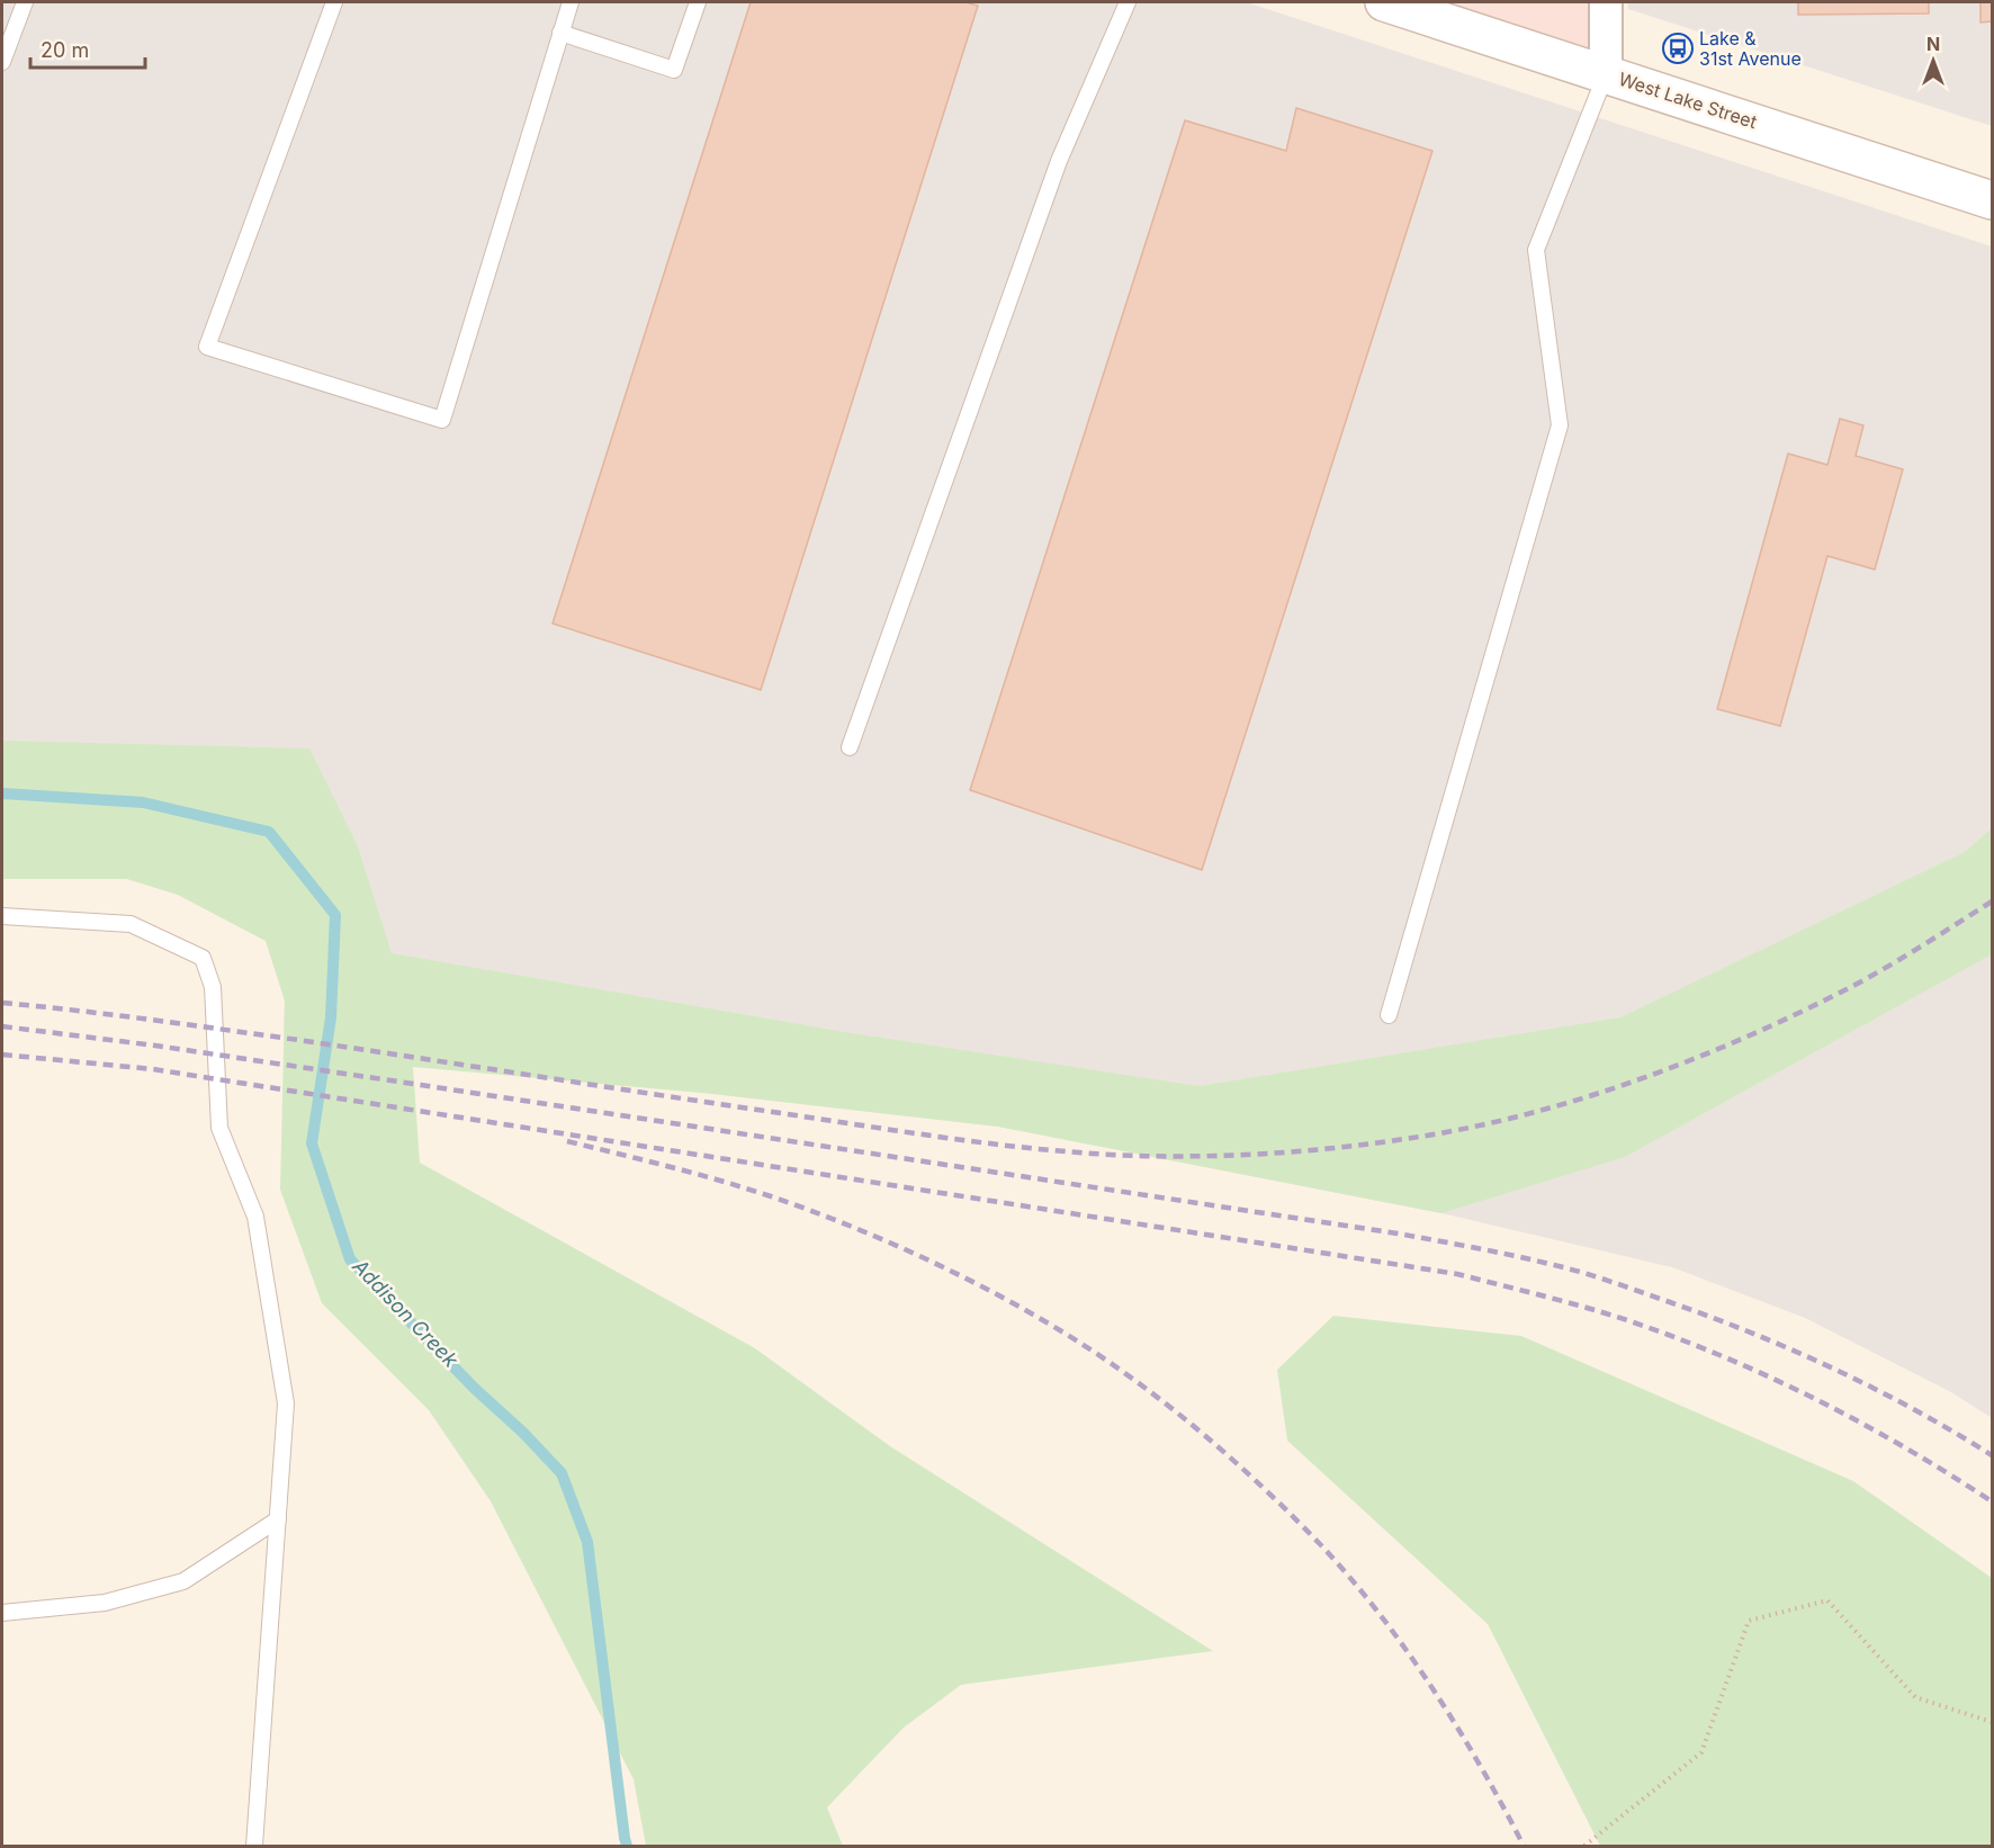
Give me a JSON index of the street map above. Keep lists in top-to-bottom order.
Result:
{
  "streets": {
    "main road": ["West Lake Street"]
  },
  "water": ["Addison Creek"],
  "places": {
    "bus stop": ["Lake & 31st Avenue"]
  },
  "scale_bar": "20 m",
  "north": "top"
}
